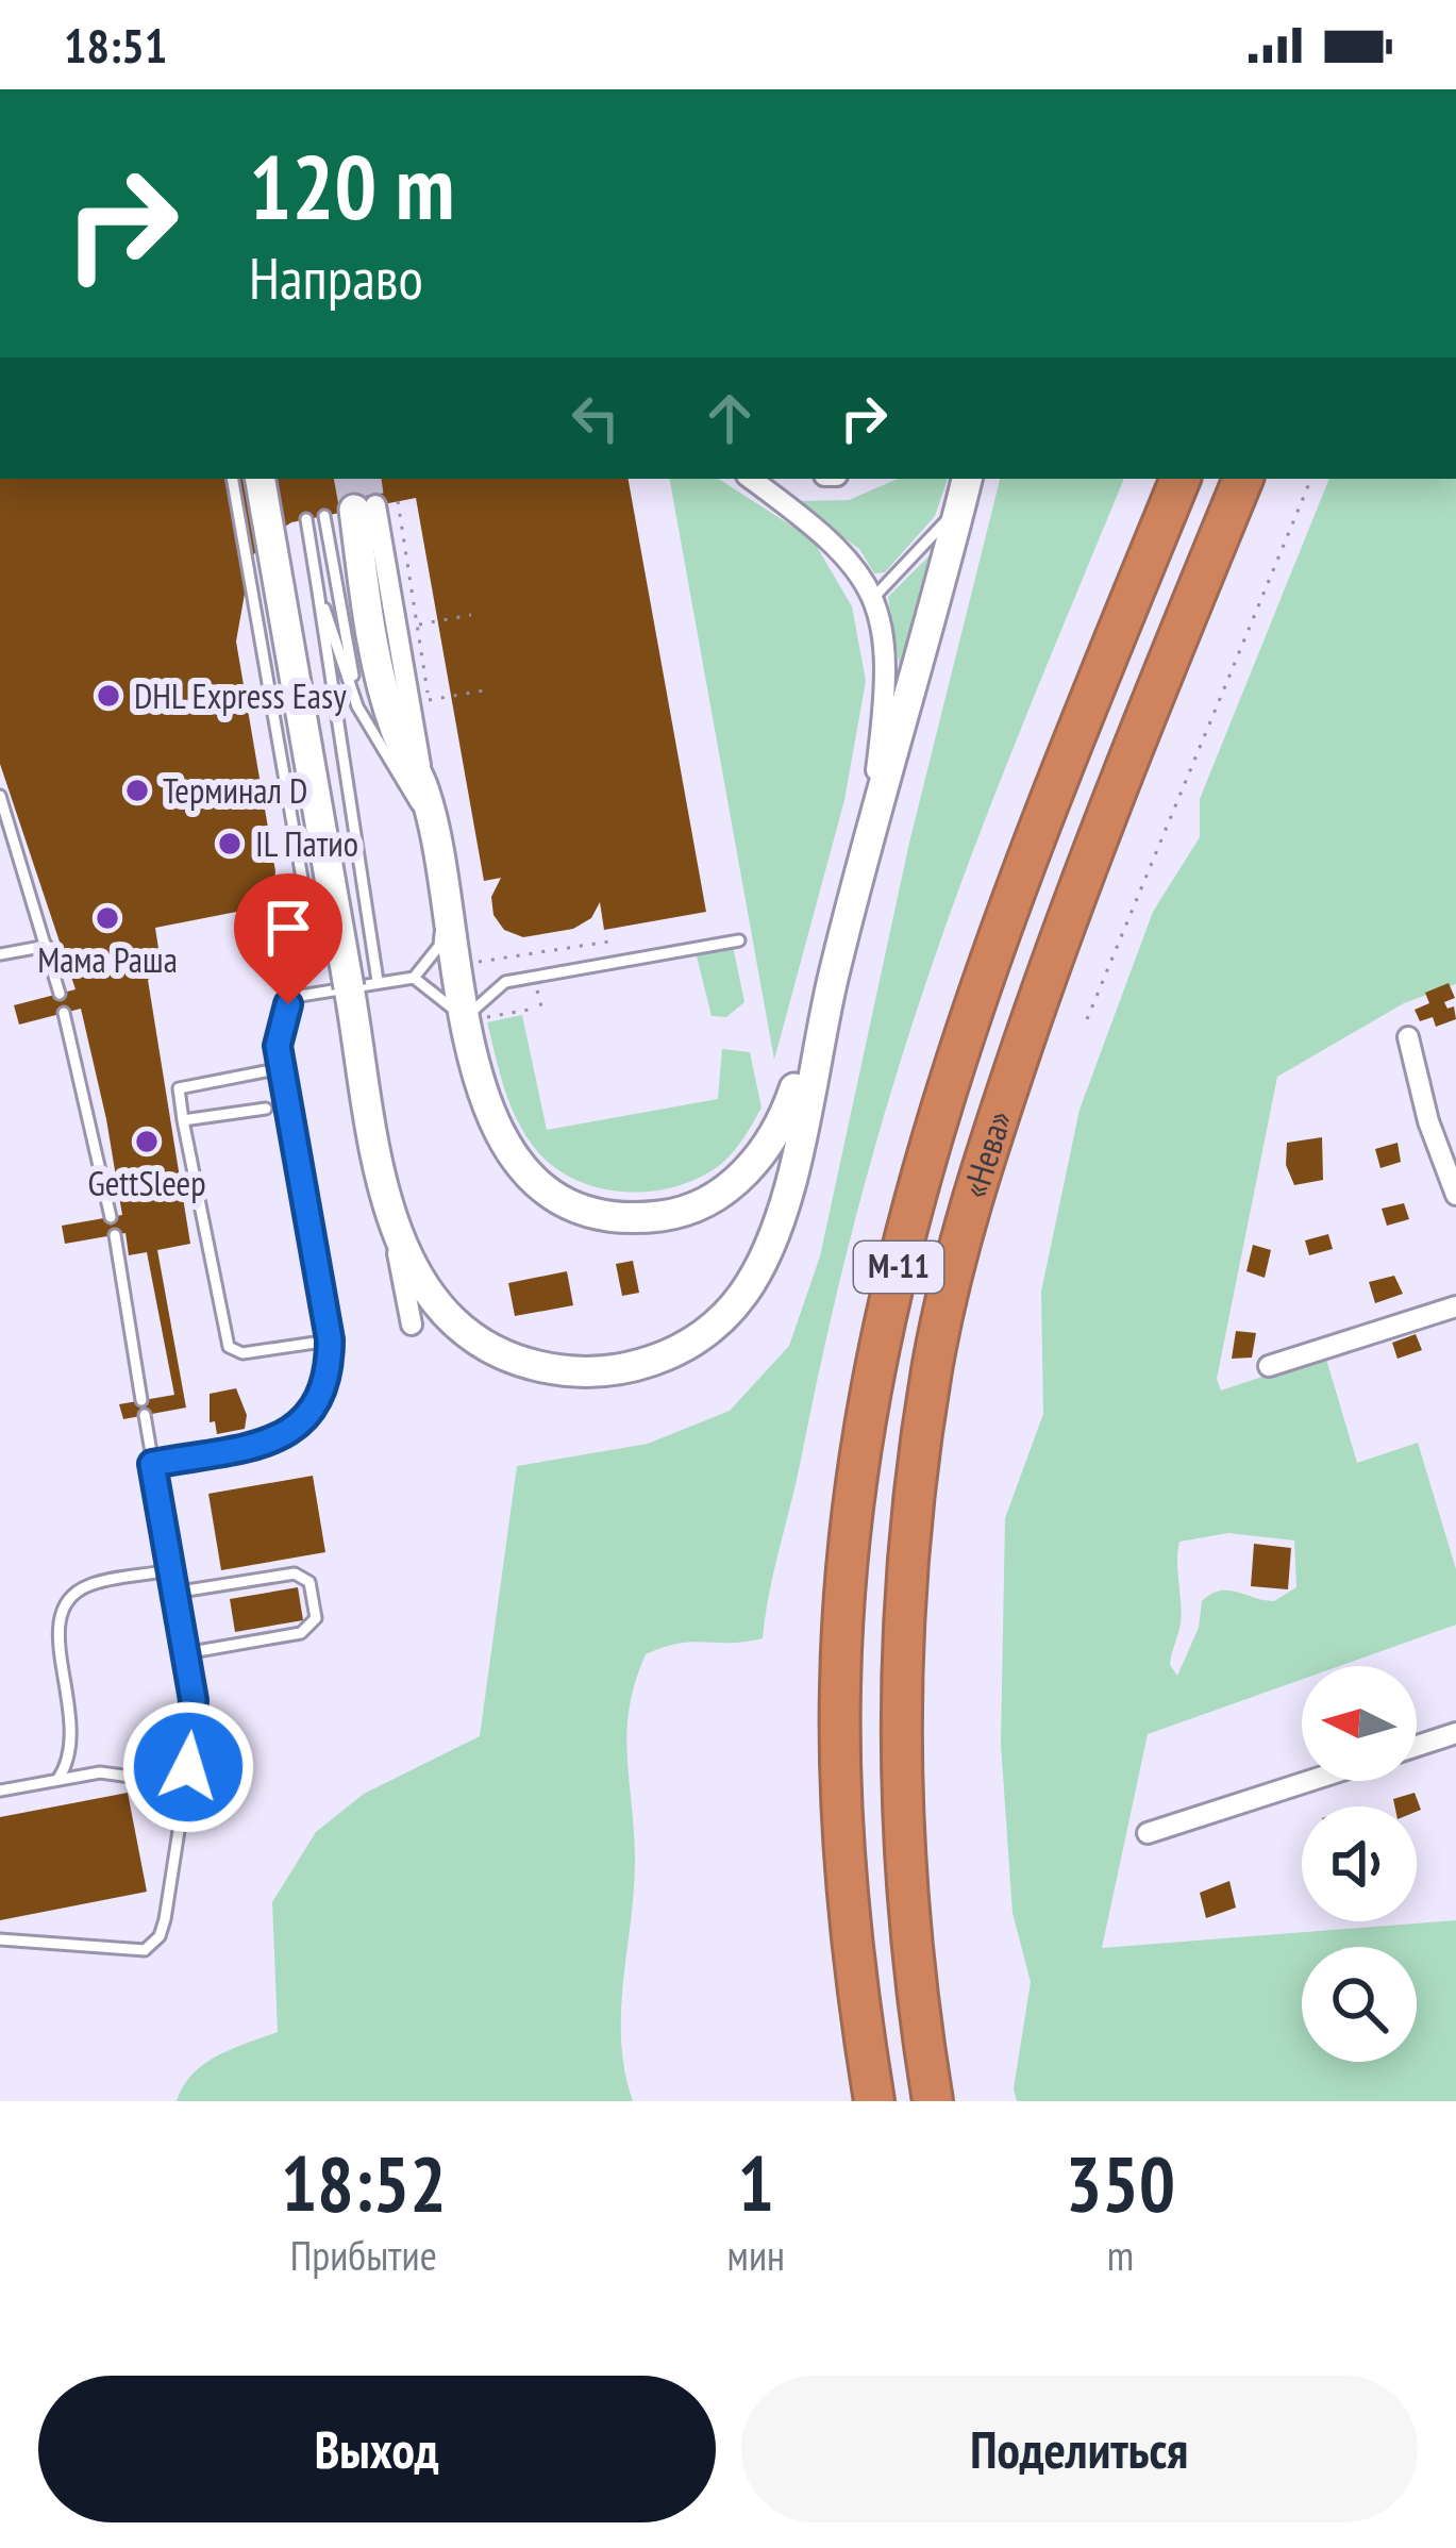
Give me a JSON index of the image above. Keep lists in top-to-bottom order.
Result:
{
  "streets": {
    "highway": ["«Нева»", "М-11"]
  },
  "places": [
    "DHL Express Easy",
    "Терминал D",
    "IL Патио",
    "Мама Раша",
    "GettSleep"
  ],
  "north": "left",
  "page": {
    "status": "18:51",
    "turn": ["120 m", "Направо"],
    "eta": [
      "18:52",
      "Прибытие",
      "1",
      "мин",
      "350",
      "m"
    ],
    "buttons": ["Выход", "Поделиться"]
  }
}
